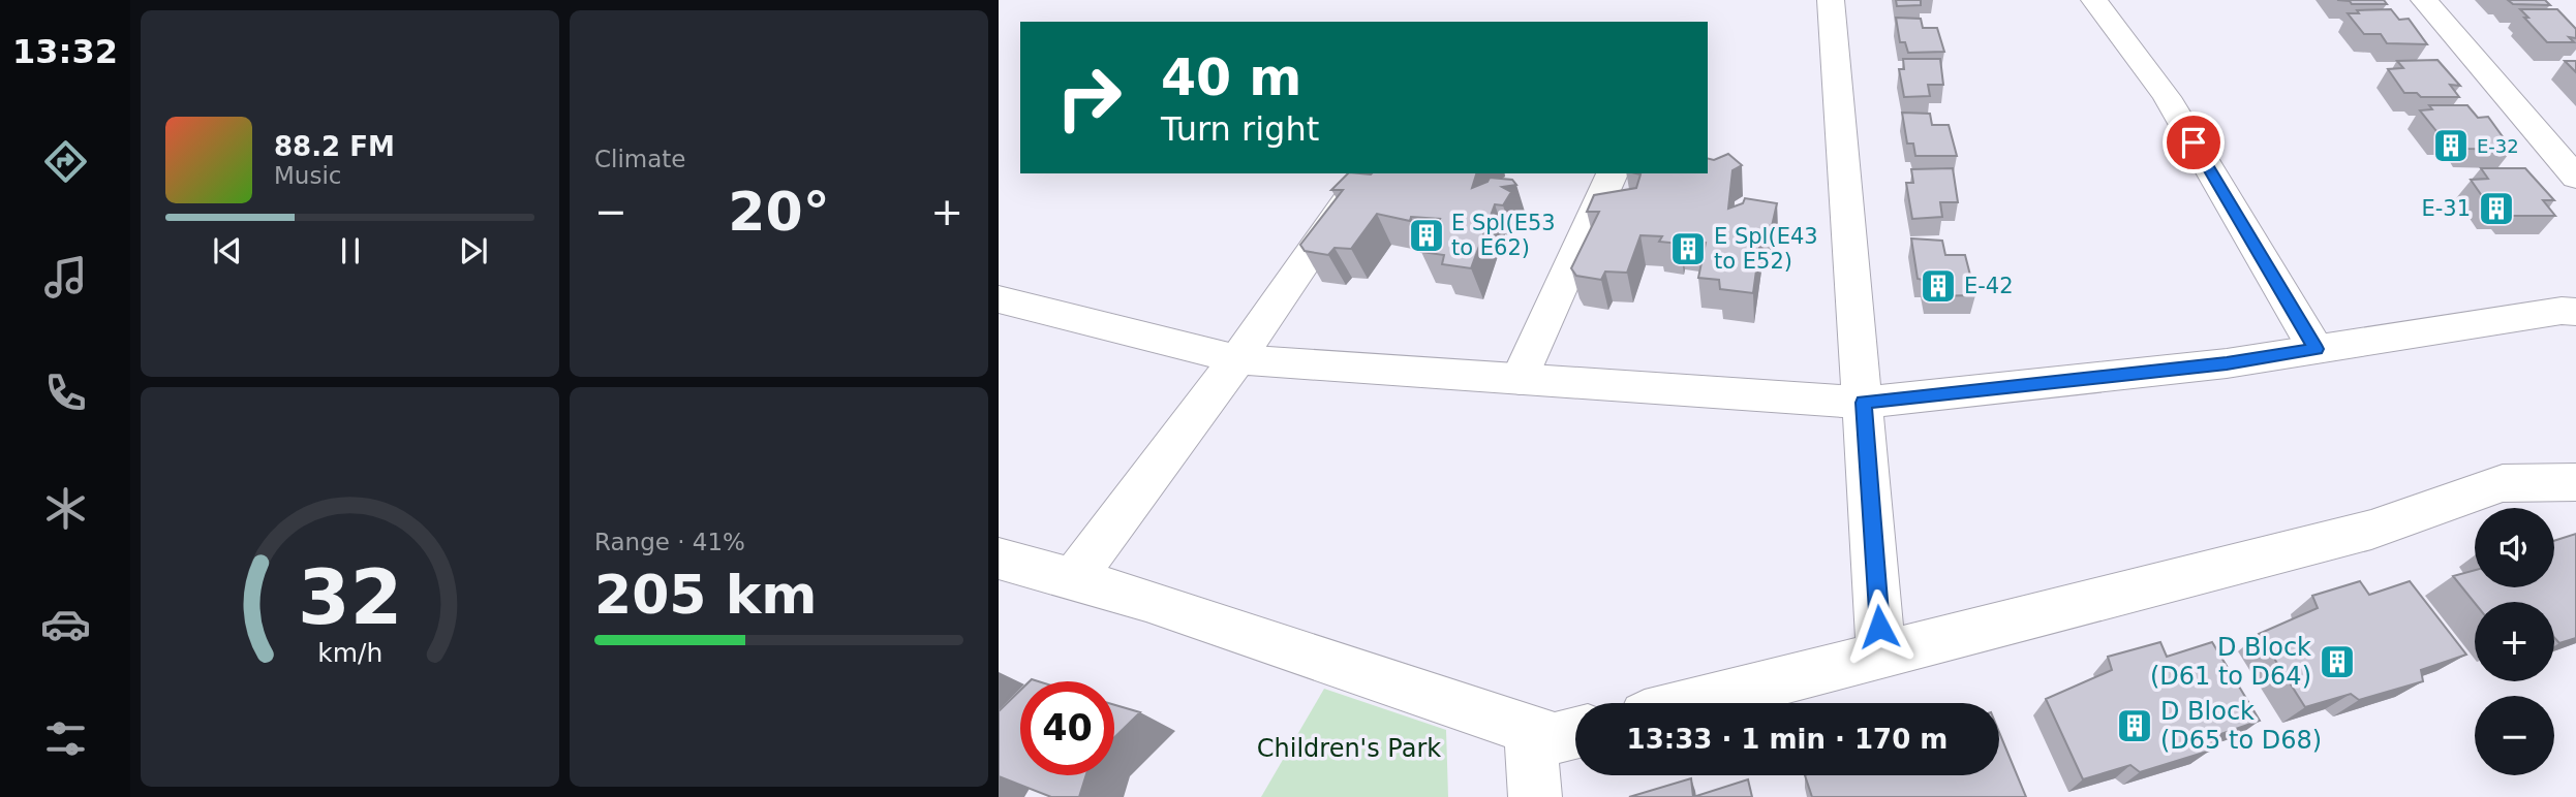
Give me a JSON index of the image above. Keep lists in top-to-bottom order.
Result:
{
  "parks": ["Children's Park"],
  "places": {
    "building": [
      "E-32",
      "E-31",
      "E Spl(E53 to E62)",
      "E Spl(E43 to E52)",
      "E-42",
      "D Block (D61 to D64)",
      "D Block (D65 to D68)"
    ]
  },
  "page": {
    "tabs": "13:32",
    "tile": [
      "Climate",
      ["Range · 41%", "205 km"]
    ],
    "turn": ["40 m", "Turn right"],
    "song": ["88.2 FM", "Music"],
    "heat": ["−", "20°", "+"],
    "map_buttons": ["+", "−"],
    "limit": "40",
    "trip": "13:33 · 1 min · 170 m",
    "gauge": ["32", "km/h"]
  }
}
